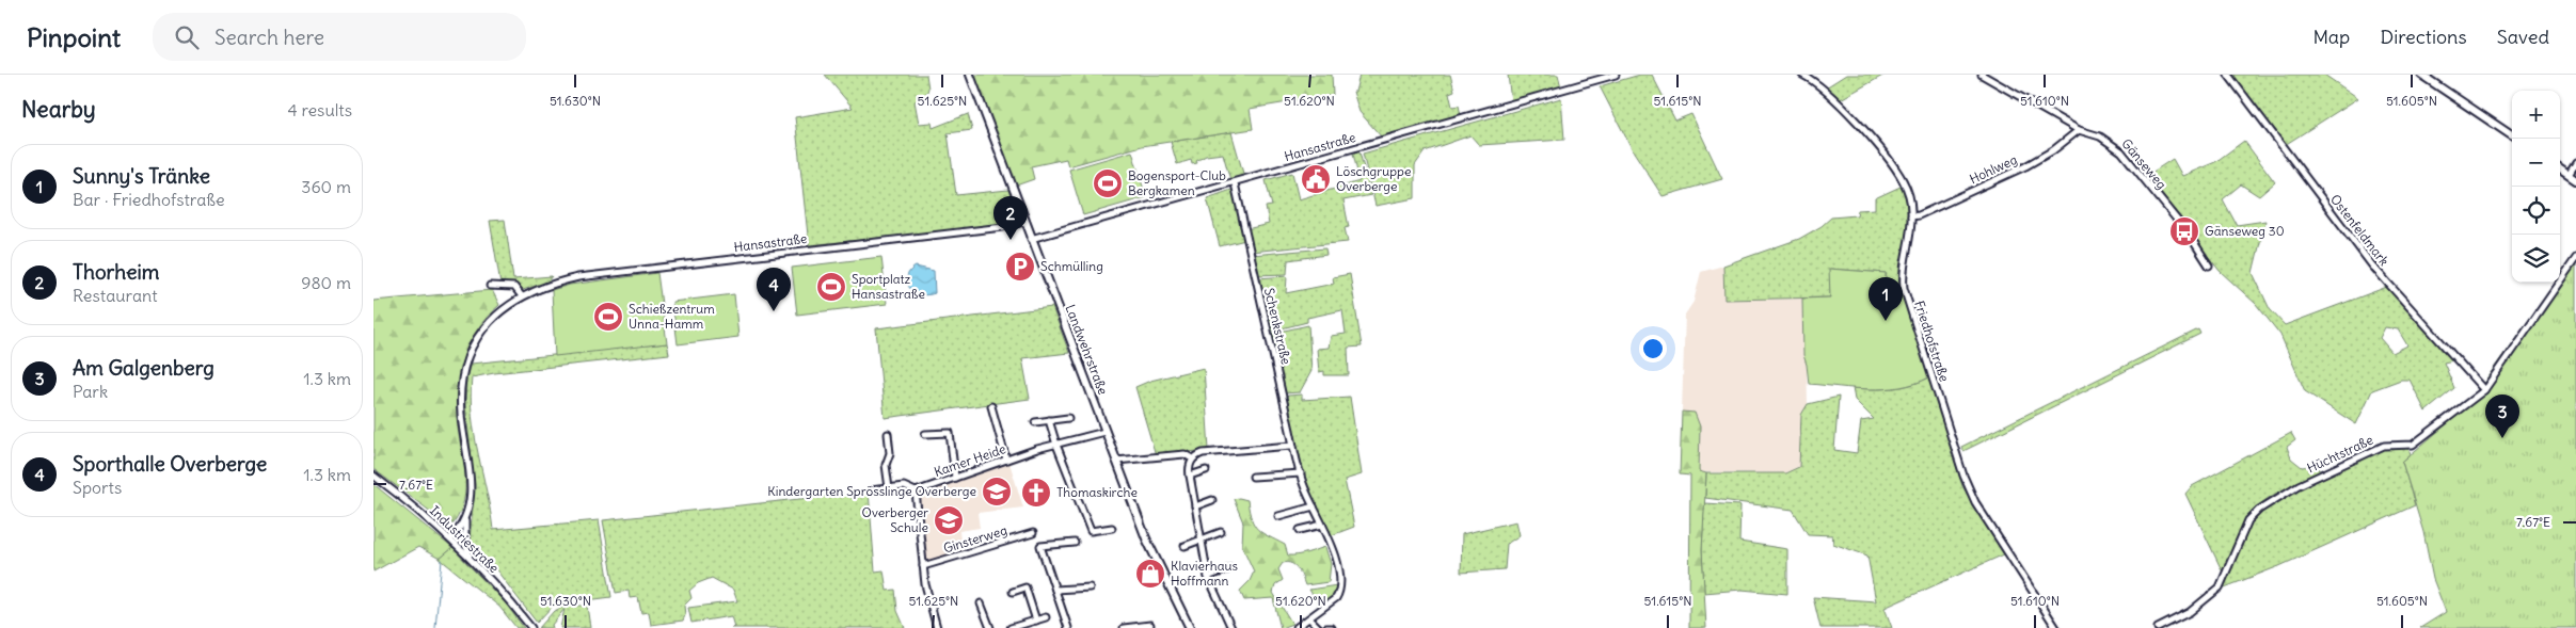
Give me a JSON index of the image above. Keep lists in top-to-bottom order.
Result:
{
  "streets": {
    "main road": ["Landwehrstraße"],
    "street": [
      "Hansastraße",
      "Gänseweg",
      "Hohlweg",
      "Ostenfeldmark",
      "Schenkstraße",
      "Friedhofstraße",
      "Hüchtstraße",
      "Kamer Heide",
      "Industriestraße",
      "Ginsterweg"
    ]
  },
  "crossings": [
    ["Hansastraße", "Schenkstraße"],
    ["Hansastraße", "Landwehrstraße"],
    ["Hansastraße", "Industriestraße"],
    ["Gänseweg", "Hohlweg"],
    ["Hohlweg", "Friedhofstraße"],
    ["Ostenfeldmark", "Hüchtstraße"],
    ["Landwehrstraße", "Kamer Heide"]
  ],
  "places": {
    "public building": ["Löschgruppe Overberge"],
    "sports": ["Bogensport-Club Bergkamen", "Sportplatz Hansastraße", "Schießzentrum Unna-Hamm"],
    "bus stop": ["Gänseweg 30"],
    "parking": ["Schmülling"],
    "school or university": ["Kindergarten Sprösslinge Overberge", "Overberger Schule"],
    "church": ["Thomaskirche"],
    "shop": ["Klavierhaus Hoffmann"]
  },
  "page": {
    "header": "Pinpoint",
    "search": "Search here",
    "nav": ["Map", "Directions", "Saved"],
    "heading": ["Nearby", "4 results"],
    "map_buttons": ["+", "−"],
    "list": [
      {
        "mark": "1",
        "name": "Sunny's Tränke",
        "note": "Bar · Friedhofstraße",
        "value": "360 m"
      },
      {
        "mark": "2",
        "name": "Thorheim",
        "note": "Restaurant",
        "value": "980 m"
      },
      {
        "mark": "3",
        "name": "Am Galgenberg",
        "note": "Park",
        "value": "1.3 km"
      },
      {
        "mark": "4",
        "name": "Sporthalle Overberge",
        "note": "Sports",
        "value": "1.3 km"
      }
    ],
    "pins": [
      "2",
      "4",
      "1",
      "3"
    ]
  },
  "coordinates": [
    "51.630°N",
    "51.625°N",
    "51.620°N",
    "51.615°N",
    "51.610°N",
    "51.605°N",
    "7.67°E"
  ]
}
